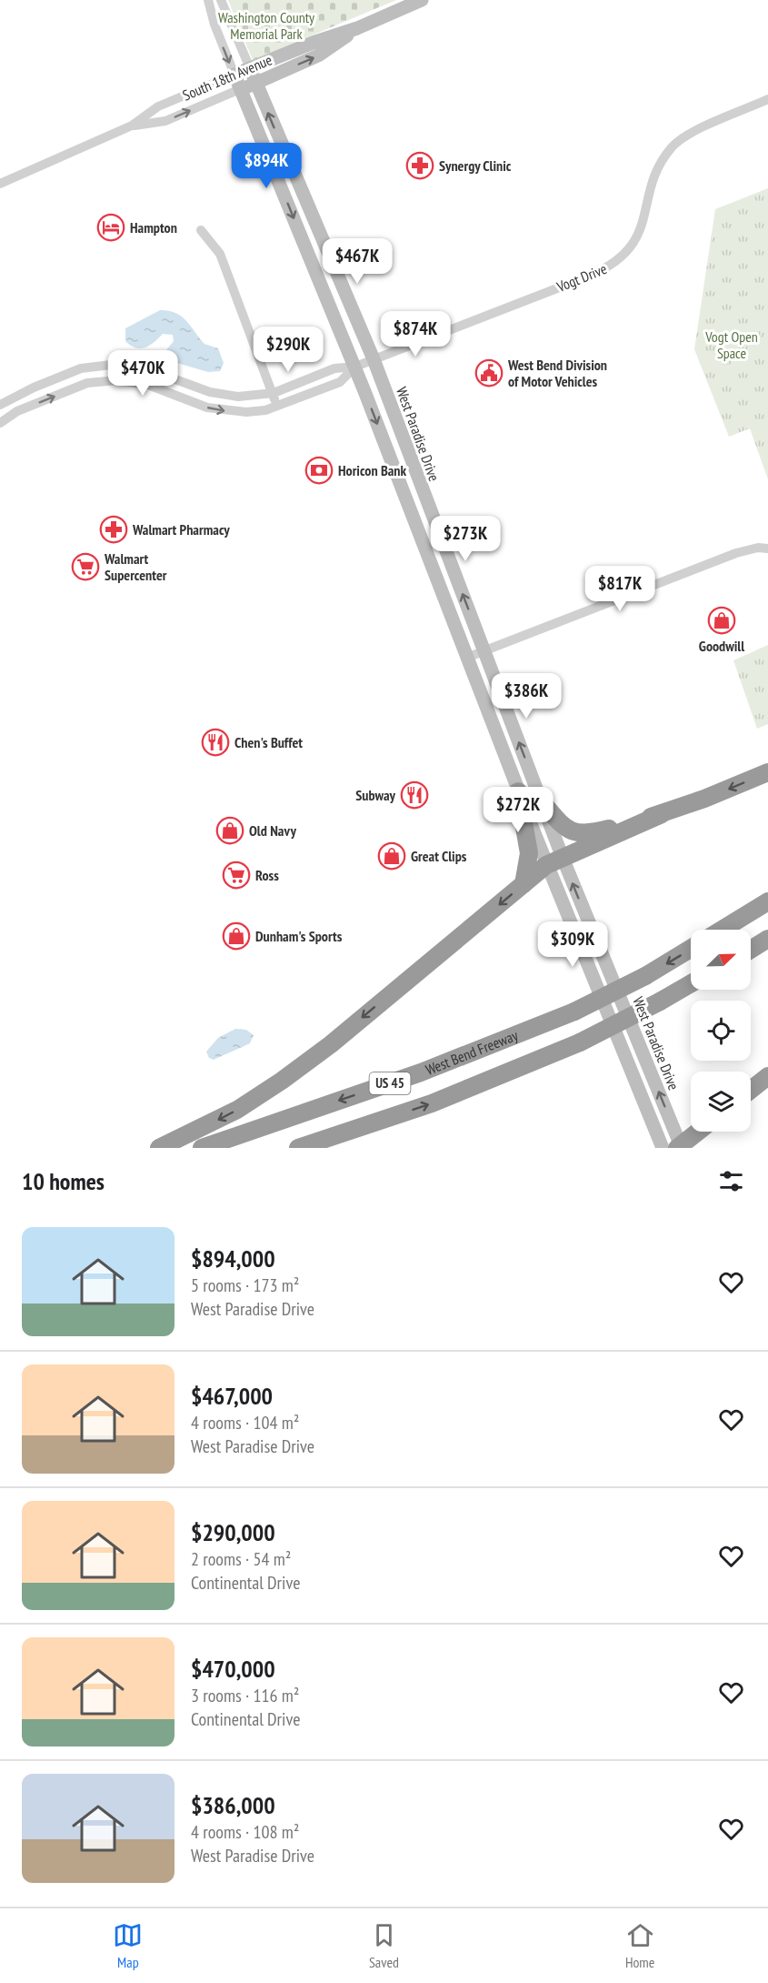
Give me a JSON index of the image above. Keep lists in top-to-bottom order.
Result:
{
  "streets": {
    "highway": ["West Bend Freeway", "US 45"],
    "street": ["South 18th Avenue", "Vogt Drive", "West Paradise Drive"]
  },
  "crossings": [
    ["South 18th Avenue", "West Paradise Drive"],
    ["Vogt Drive", "West Paradise Drive"]
  ],
  "parks": ["Washington County Memorial Park", "Vogt Open Space"],
  "places": {
    "pharmacy": ["Synergy Clinic", "Walmart Pharmacy"],
    "hotel": ["Hampton"],
    "public building": ["West Bend Division of Motor Vehicles"],
    "bank": ["Horicon Bank"],
    "supermarket": ["Walmart Supercenter", "Ross"],
    "shop": [
      "Goodwill",
      "Old Navy",
      "Great Clips",
      "Dunham's Sports"
    ],
    "restaurant": ["Chen's Buffet", "Subway"]
  },
  "north": "top right",
  "page": {
    "price": [
      "$894K",
      "$467K",
      "$874K",
      "$290K",
      "$470K",
      "$273K",
      "$817K",
      "$386K",
      "$272K",
      "$309K"
    ],
    "heading": "10 homes",
    "list": [
      {
        "name": "$894,000",
        "note": "5 rooms · 173 m² · West Paradise Drive"
      },
      {
        "name": "$467,000",
        "note": "4 rooms · 104 m² · West Paradise Drive"
      },
      {
        "name": "$290,000",
        "note": "2 rooms · 54 m² · Continental Drive"
      },
      {
        "name": "$470,000",
        "note": "3 rooms · 116 m² · Continental Drive"
      },
      {
        "name": "$386,000",
        "note": "4 rooms · 108 m² · West Paradise Drive"
      }
    ],
    "tabs": ["Map", "Saved", "Home"]
  }
}
